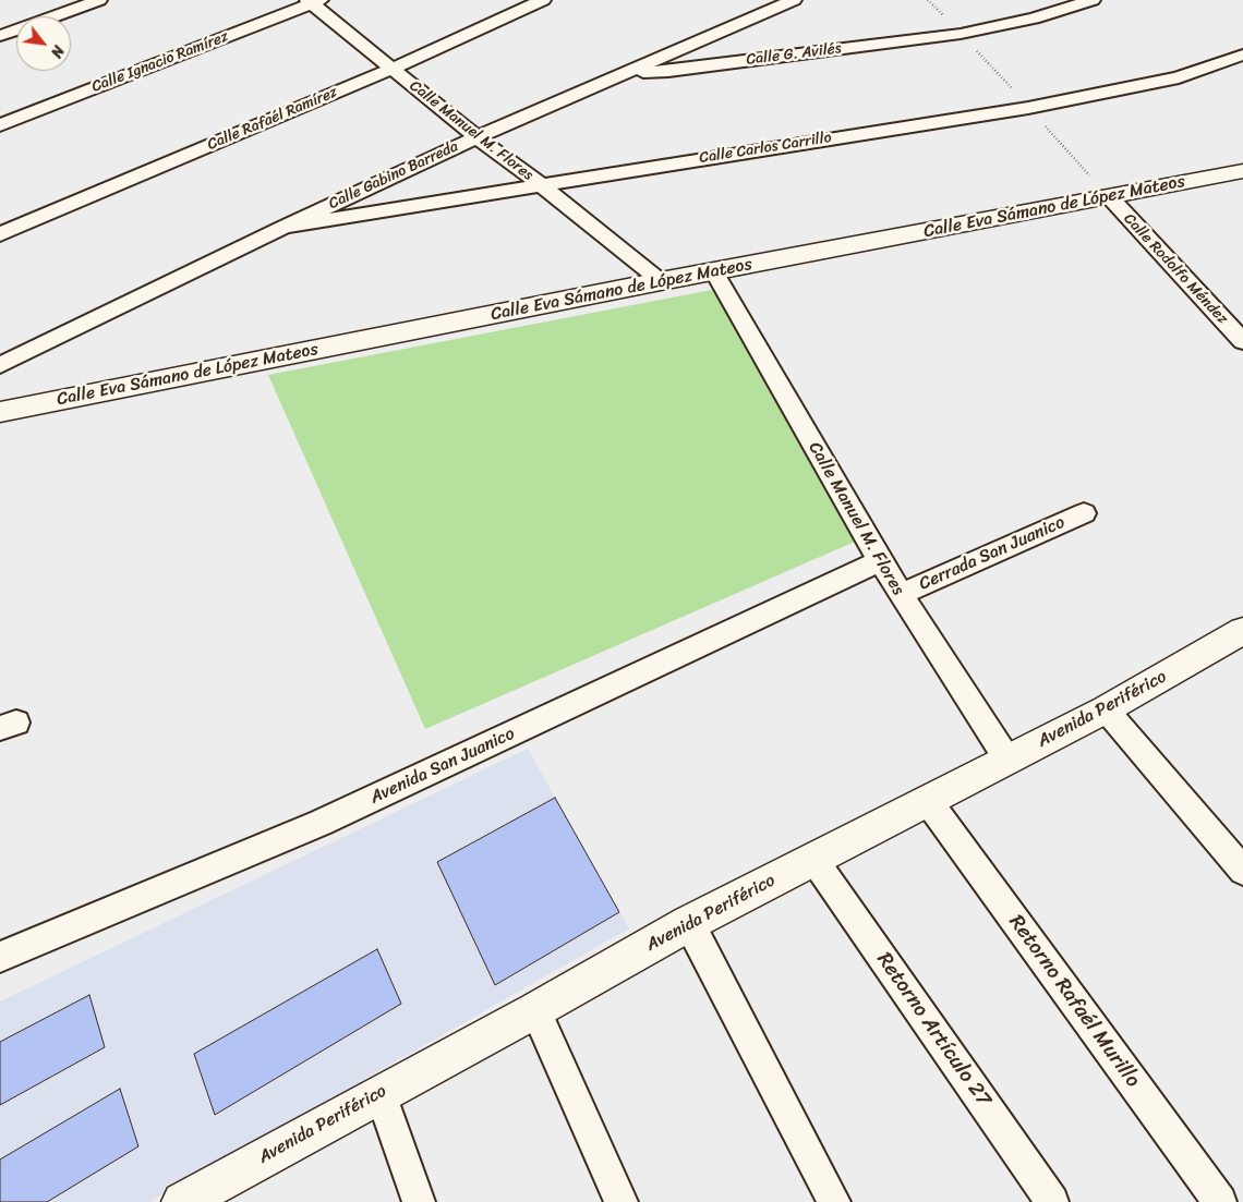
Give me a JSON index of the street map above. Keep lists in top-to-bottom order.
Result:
{
  "streets": {
    "street": [
      "Calle G. Avilés",
      "Calle Ignacio Ramírez",
      "Calle Rafaél Ramírez",
      "Calle Manuel M. Flores",
      "Calle Carlos Carrillo",
      "Calle Gabino Barreda",
      "Calle Eva Sámano de López Mateos",
      "Calle Rodolfo Méndez",
      "Cerrada San Juanico",
      "Avenida Periférico",
      "Avenida San Juanico",
      "Retorno Rafaél Murillo",
      "Retorno Artículo 27"
    ]
  },
  "crossings": [
    ["Calle G. Avilés", "Calle Gabino Barreda"],
    ["Calle Ignacio Ramírez", "Calle Manuel M. Flores"],
    ["Calle Rafaél Ramírez", "Calle Manuel M. Flores"],
    ["Calle Manuel M. Flores", "Calle Carlos Carrillo"],
    ["Calle Manuel M. Flores", "Calle Gabino Barreda"],
    ["Calle Manuel M. Flores", "Calle Eva Sámano de López Mateos"],
    ["Calle Manuel M. Flores", "Cerrada San Juanico"],
    ["Calle Manuel M. Flores", "Avenida Periférico"],
    ["Calle Manuel M. Flores", "Avenida San Juanico"],
    ["Calle Carlos Carrillo", "Calle Gabino Barreda"],
    ["Calle Eva Sámano de López Mateos", "Calle Rodolfo Méndez"],
    ["Avenida Periférico", "Retorno Rafaél Murillo"],
    ["Avenida Periférico", "Retorno Artículo 27"]
  ],
  "north": "bottom right"
}
